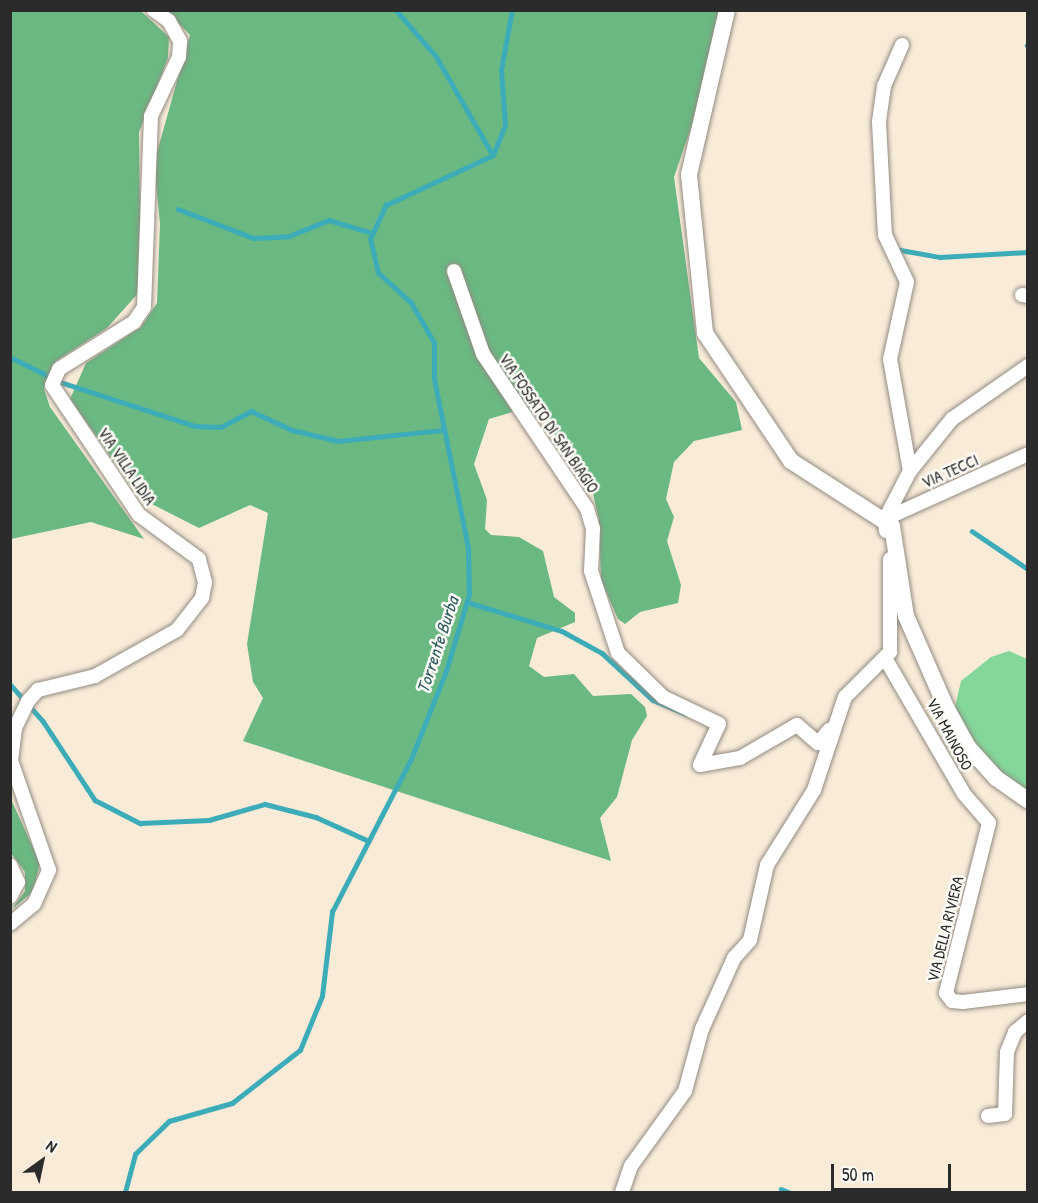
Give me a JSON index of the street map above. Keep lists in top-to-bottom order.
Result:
{
  "streets": {
    "street": [
      "VIA FOSSATO DI SAN BIAGIO",
      "VIA VILLA LIDIA",
      "VIA TECCI",
      "VIA MAINOSO",
      "VIA DELLA RIVIERA"
    ]
  },
  "crossings": [
    ["VIA MAINOSO", "VIA DELLA RIVIERA"]
  ],
  "water": ["Torrente Burba"],
  "scale_bar": "50 m",
  "north": "top right"
}
